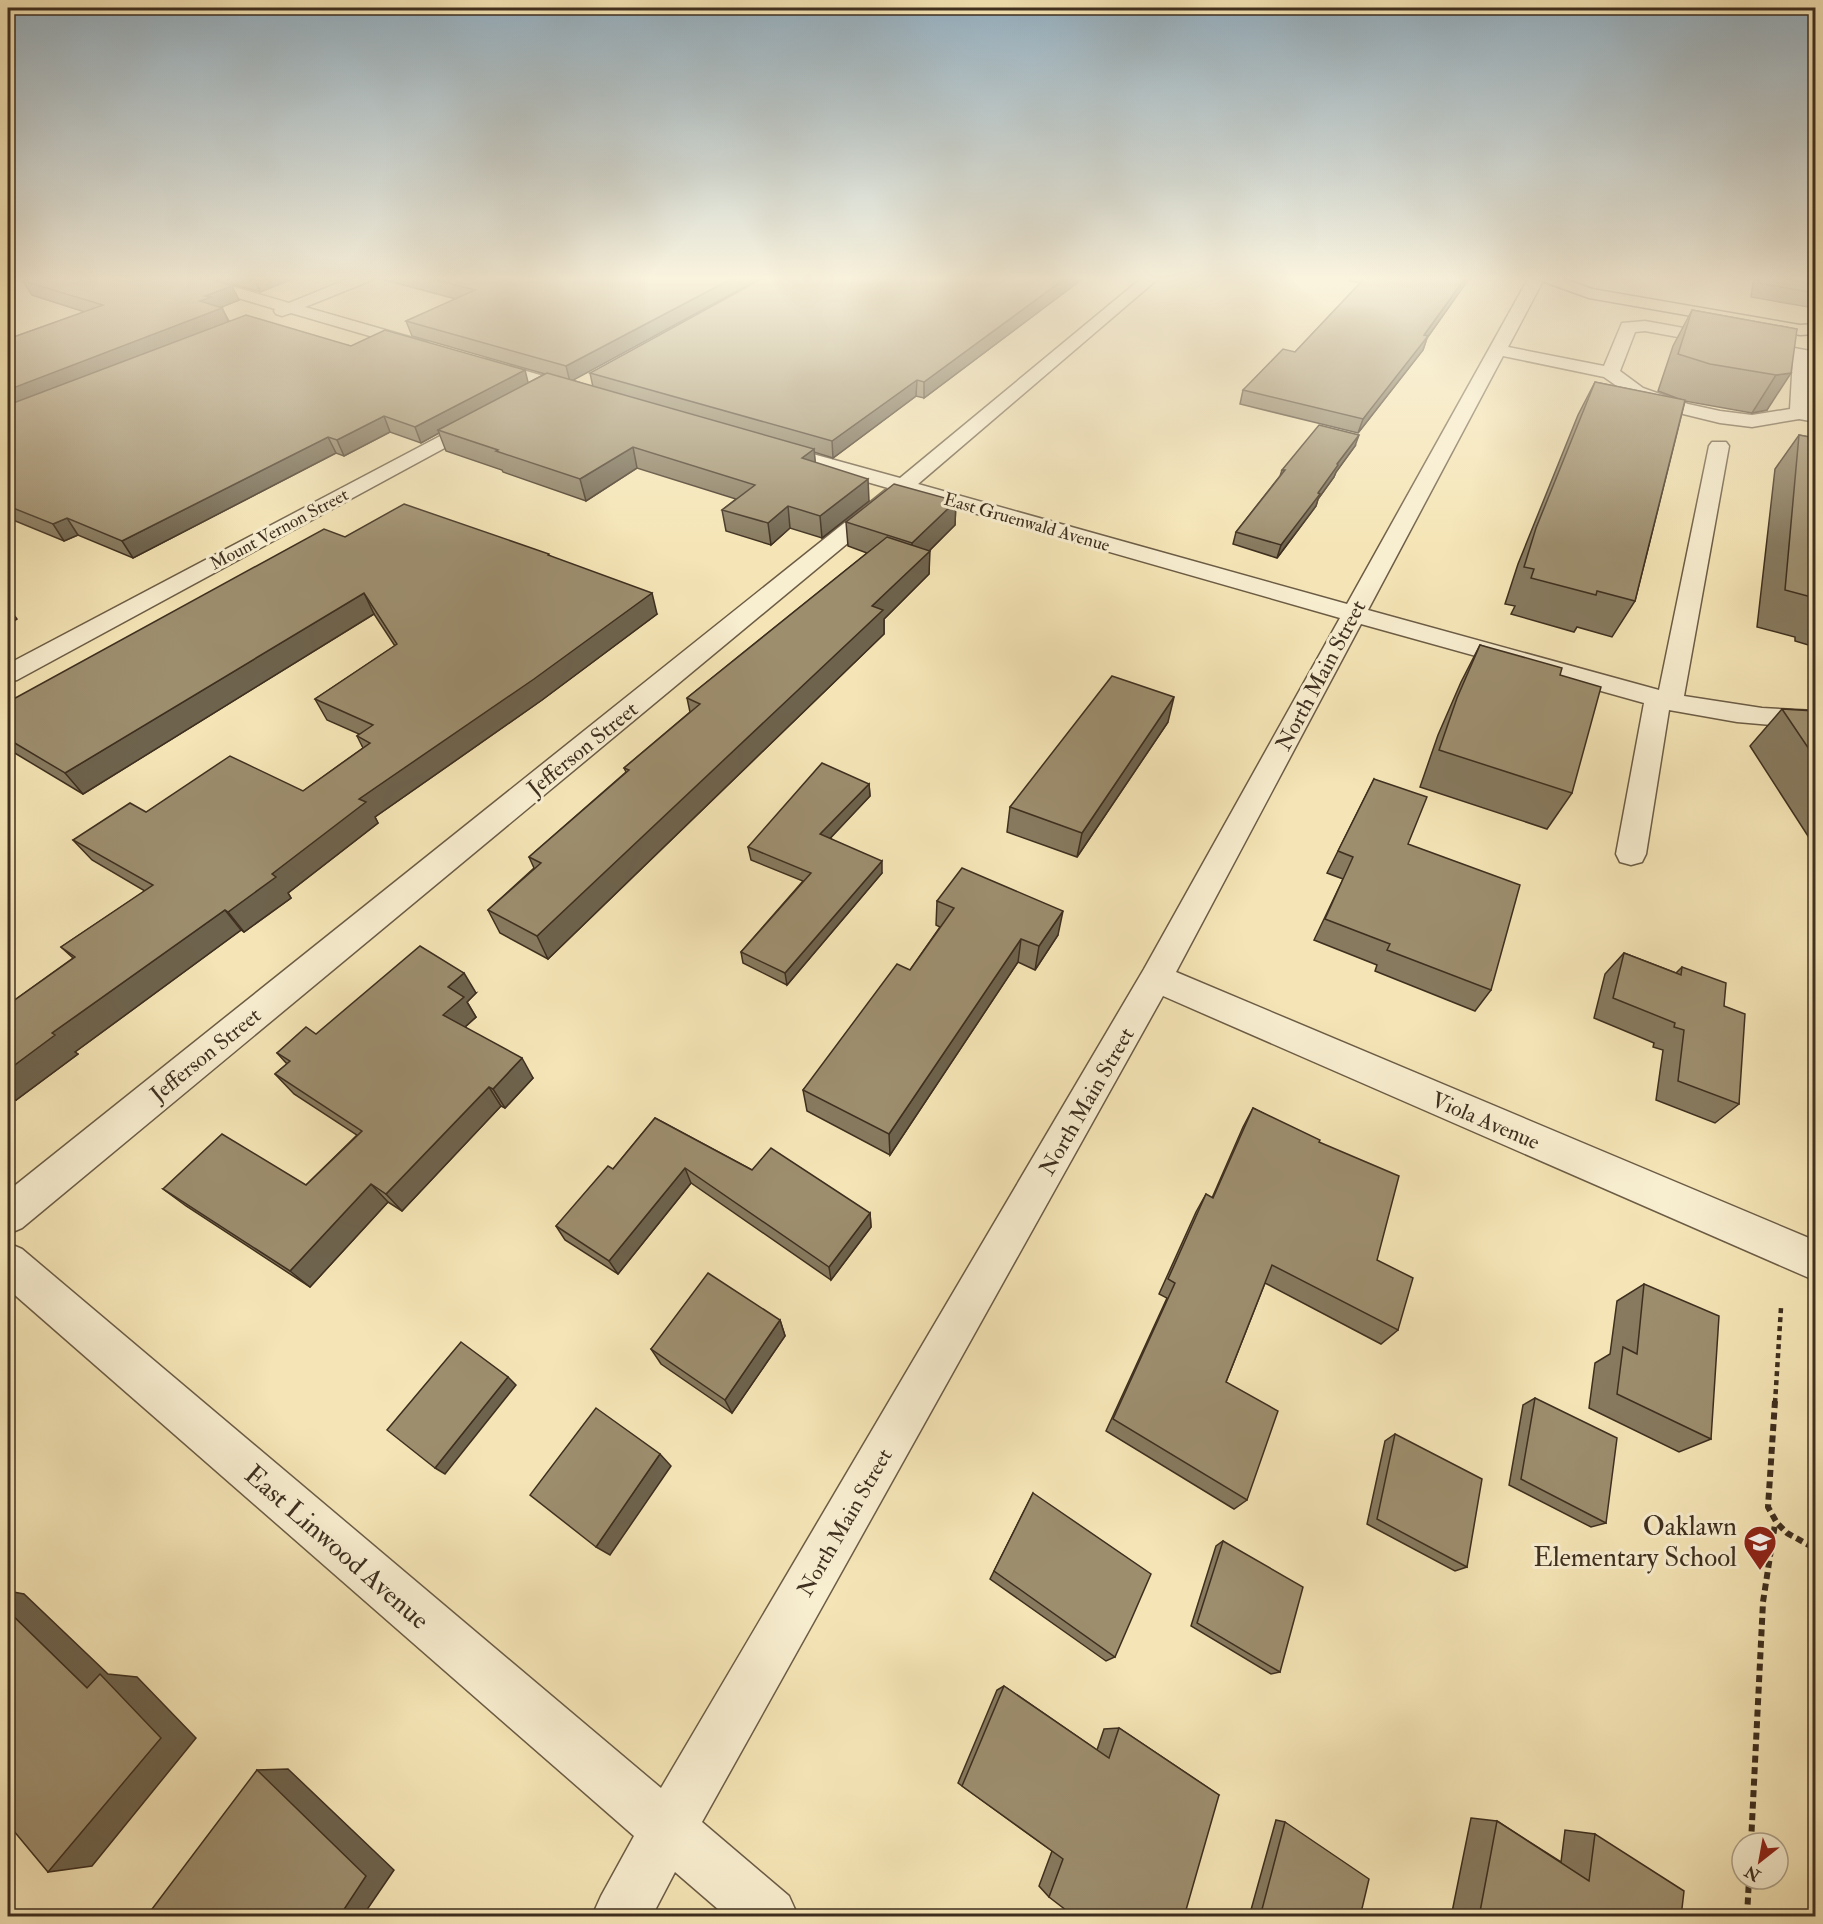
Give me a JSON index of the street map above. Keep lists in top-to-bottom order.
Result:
{
  "streets": {
    "street": [
      "East Gruenwald Avenue",
      "Mount Vernon Street",
      "North Main Street",
      "Jefferson Street",
      "Viola Avenue",
      "East Linwood Avenue"
    ]
  },
  "crossings": [
    ["East Gruenwald Avenue", "North Main Street"],
    ["East Gruenwald Avenue", "Jefferson Street"],
    ["North Main Street", "Viola Avenue"],
    ["North Main Street", "East Linwood Avenue"]
  ],
  "places": {
    "school or university": ["Oaklawn Elementary School"]
  },
  "north": "bottom left"
}
